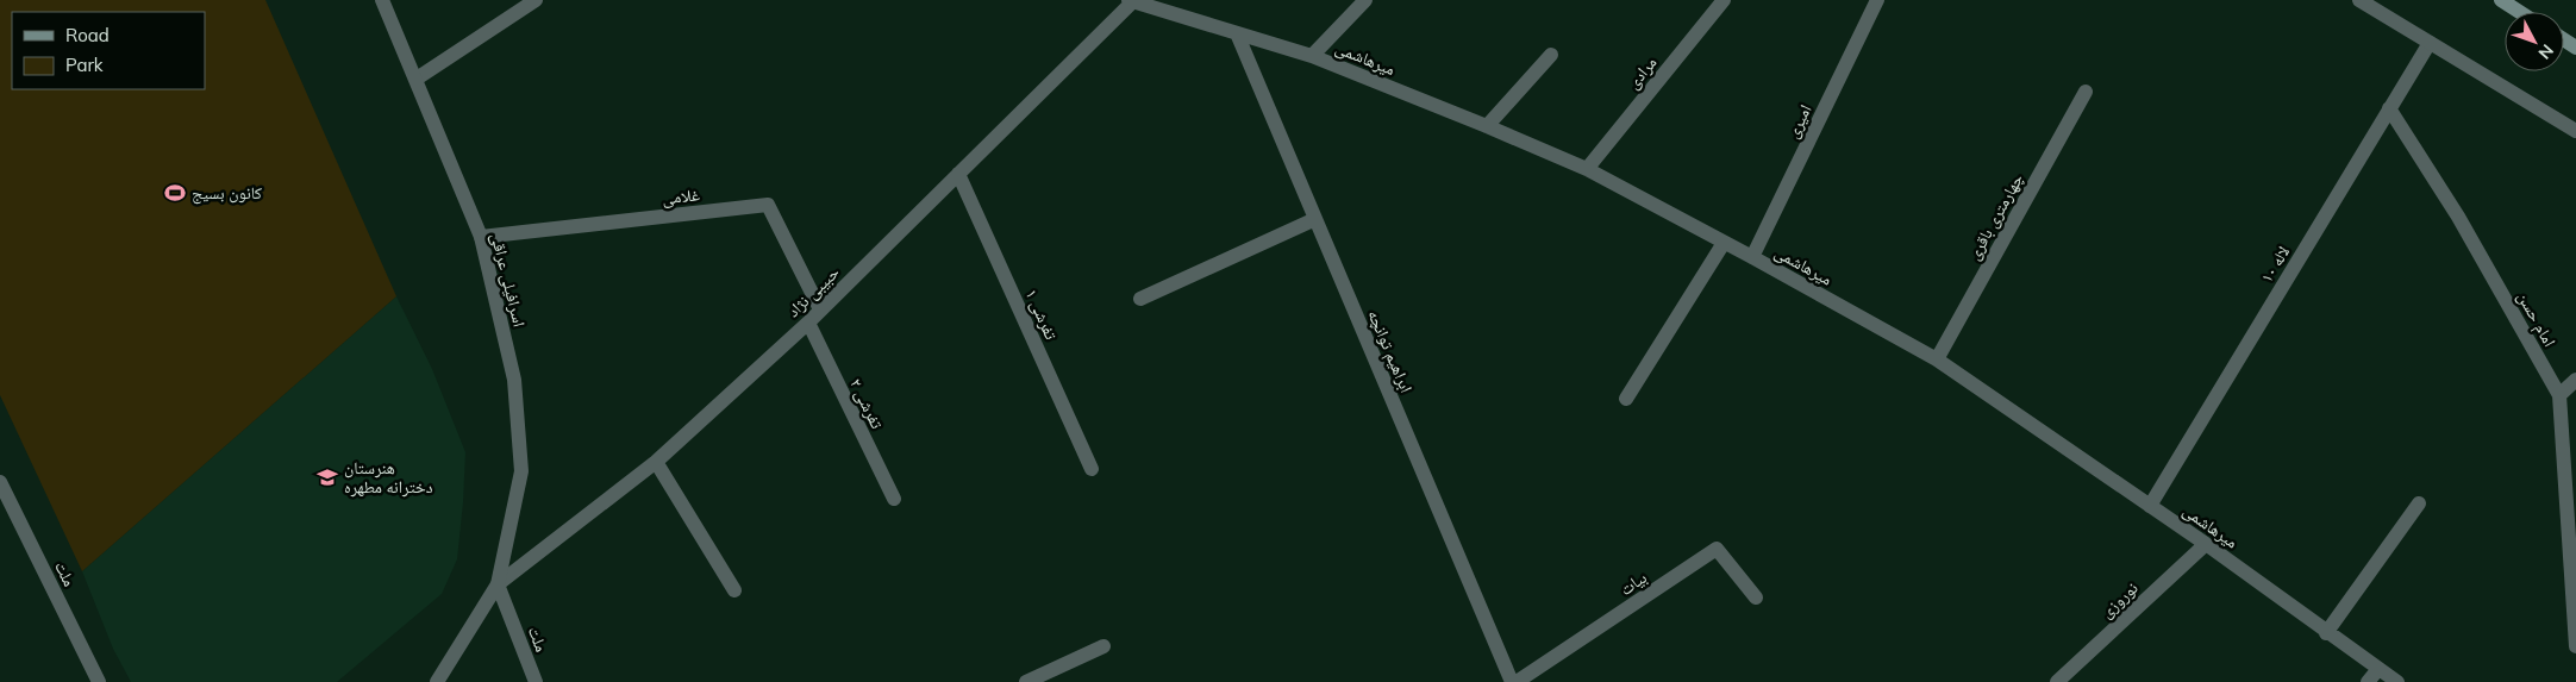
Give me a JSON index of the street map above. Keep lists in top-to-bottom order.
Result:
{
  "streets": {
    "street": [
      "میرهاشمی",
      "مرادی",
      "امیری",
      "غلامی",
      "چهارمتری باقری",
      "لاله ۱۰",
      "اسرافیلی عراقی",
      "حبیبی نژاد",
      "تفرشی ۱",
      "امام حسن",
      "ابراهیم توانچه",
      "تفرشی ۲",
      "ملت",
      "بیات",
      "نوروزی"
    ]
  },
  "crossings": [
    ["میرهاشمی", "مرادی"],
    ["میرهاشمی", "امیری"],
    ["میرهاشمی", "چهارمتری باقری"],
    ["میرهاشمی", "لاله ۱۰"],
    ["میرهاشمی", "حبیبی نژاد"],
    ["میرهاشمی", "ابراهیم توانچه"],
    ["میرهاشمی", "نوروزی"],
    ["غلامی", "اسرافیلی عراقی"],
    ["غلامی", "حبیبی نژاد"],
    ["لاله ۱۰", "امام حسن"],
    ["اسرافیلی عراقی", "حبیبی نژاد"],
    ["اسرافیلی عراقی", "ملت"],
    ["حبیبی نژاد", "تفرشی ۱"],
    ["حبیبی نژاد", "تفرشی ۲"],
    ["حبیبی نژاد", "ملت"]
  ],
  "places": {
    "sports": ["کانون بسیج"],
    "school or university": ["هنرستان دخترانه مطهره"]
  },
  "legend": ["Road", "Park"],
  "north": "bottom right"
}
